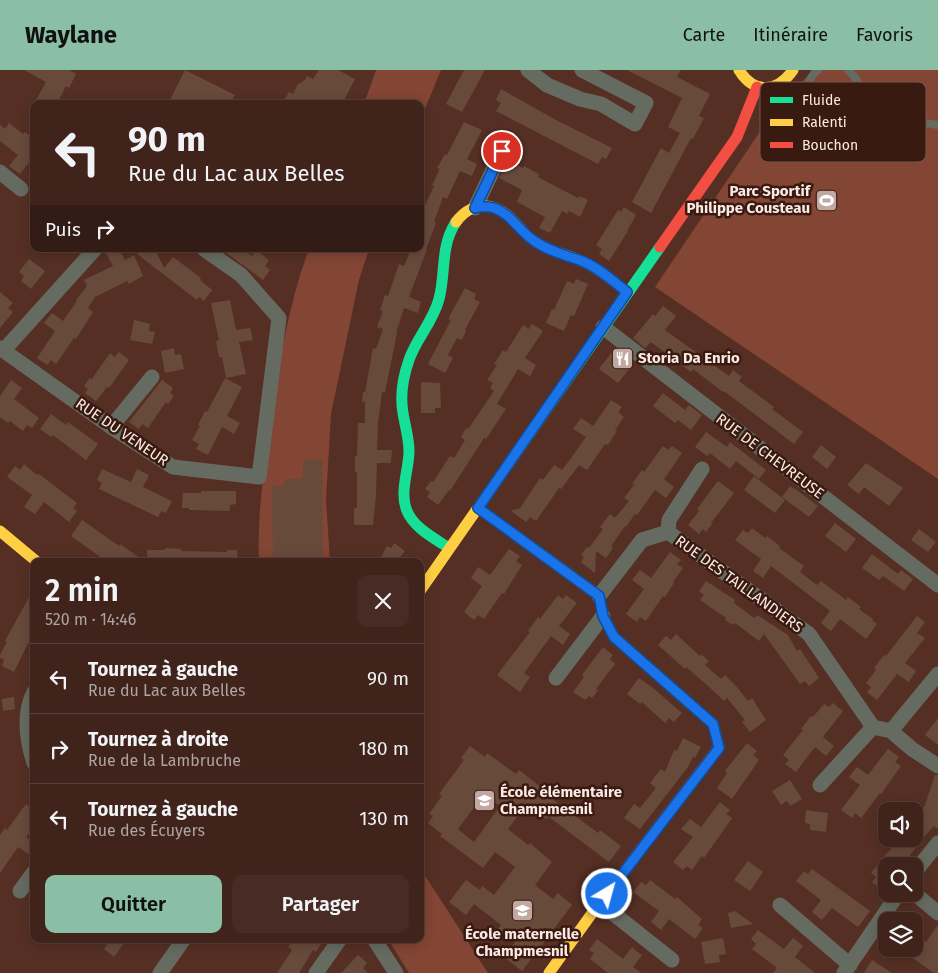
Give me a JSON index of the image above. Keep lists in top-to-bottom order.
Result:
{
  "streets": {
    "street": ["RUE DU VENEUR", "RUE DE CHEVREUSE", "RUE DES TAILLANDIERS"]
  },
  "places": {
    "sports": ["Parc Sportif Philippe Cousteau"],
    "restaurant": ["Storia Da Enrio"],
    "school or university": ["École élémentaire Champmesnil", "École maternelle Champmesnil"]
  },
  "legend": ["Fluide", "Ralenti", "Bouchon"],
  "page": {
    "header": "Waylane",
    "nav": ["Carte", "Itinéraire", "Favoris"],
    "turn": ["90 m", "Rue du Lac aux Belles"],
    "then": "Puis",
    "heading": ["2 min", "520 m · 14:46"],
    "list": [
      {
        "name": "Tournez à gauche",
        "note": "Rue du Lac aux Belles",
        "value": "90 m"
      },
      {
        "name": "Tournez à droite",
        "note": "Rue de la Lambruche",
        "value": "180 m"
      },
      {
        "name": "Tournez à gauche",
        "note": "Rue des Écuyers",
        "value": "130 m"
      }
    ],
    "buttons": ["Quitter", "Partager"]
  }
}
